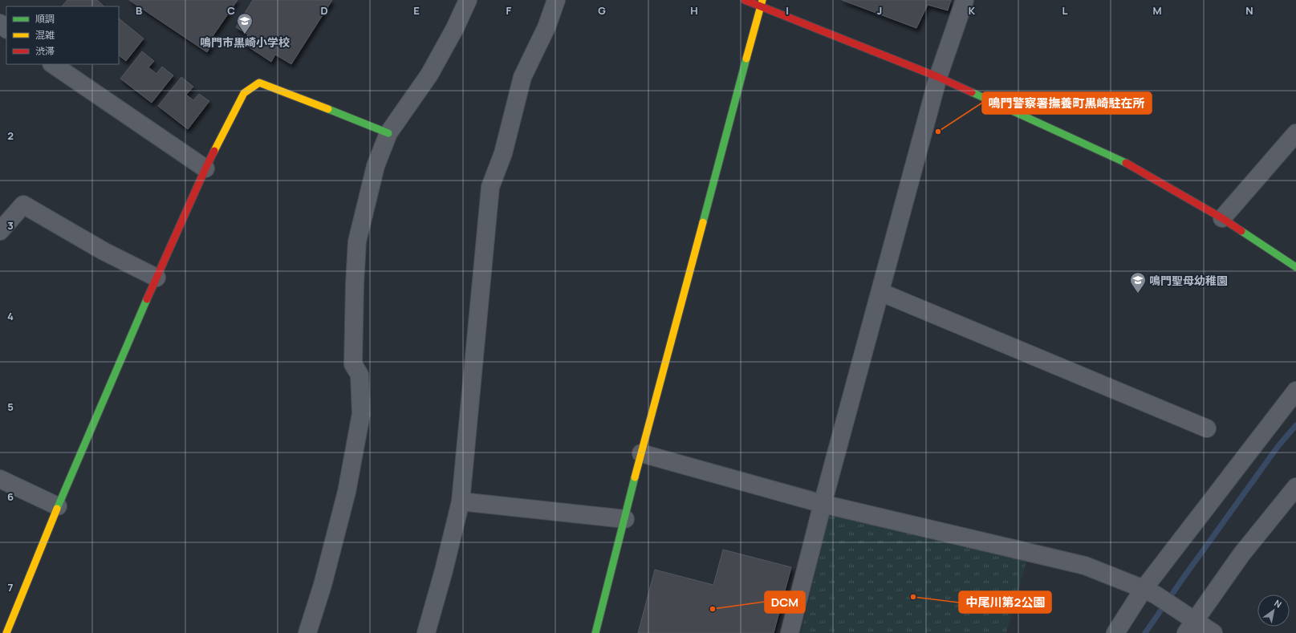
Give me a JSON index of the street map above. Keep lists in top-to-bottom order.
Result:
{
  "places": {
    "school or university": ["鳴門市黒崎小学校", "鳴門聖母幼稚園"],
    "other": ["鳴門警察署撫養町黒崎駐在所", "中尾川第2公園", "DCM"]
  },
  "legend": ["順調", "混雑", "渋滞"],
  "north": "top right",
  "grid": {
    "columns": [
      "B",
      "C",
      "D",
      "E",
      "F",
      "G",
      "H",
      "I",
      "J",
      "K",
      "L",
      "M",
      "N"
    ],
    "rows": [
      "2",
      "3",
      "4",
      "5",
      "6",
      "7"
    ]
  }
}
